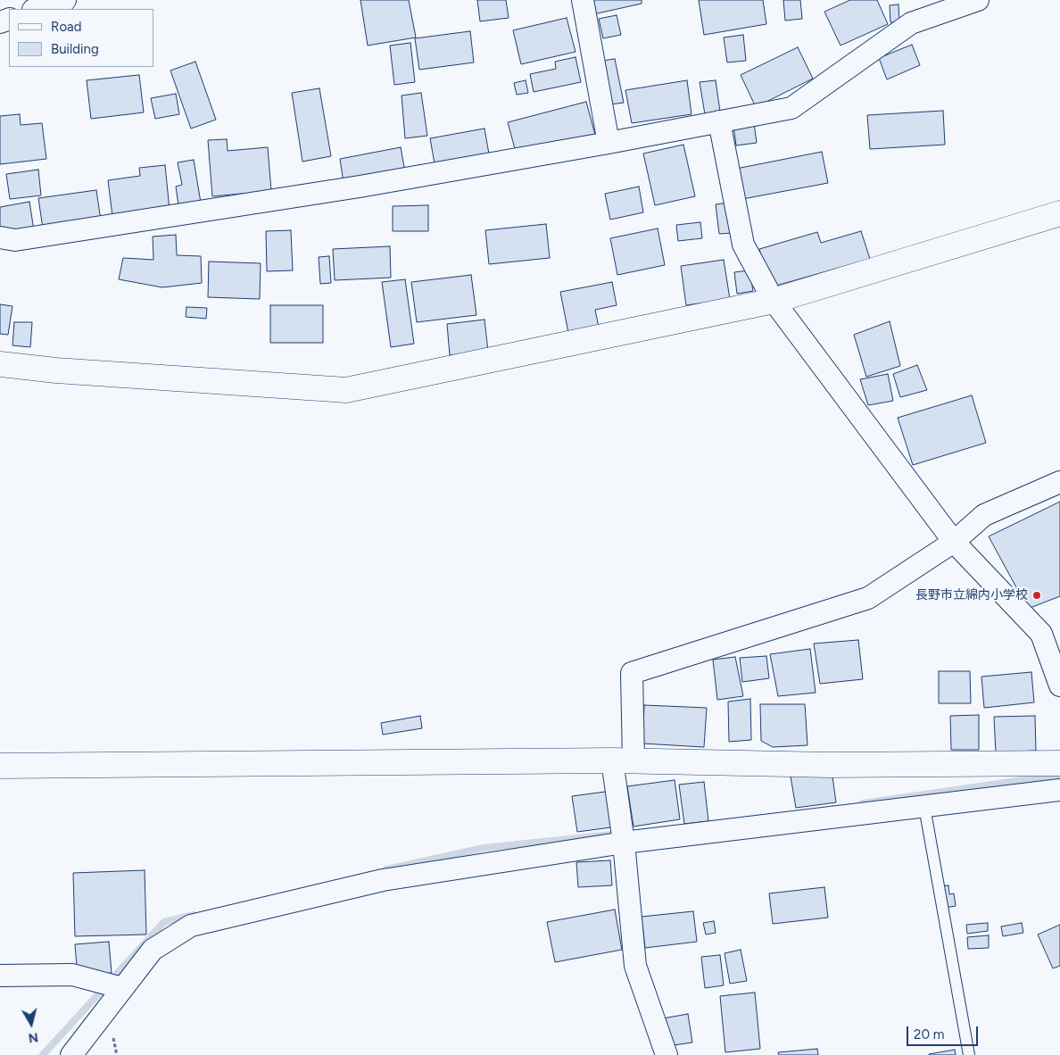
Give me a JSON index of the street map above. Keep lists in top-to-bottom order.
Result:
{
  "places": ["長野市立綿内小学校"],
  "legend": ["Road", "Building"],
  "scale_bar": "20 m",
  "north": "bottom"
}
